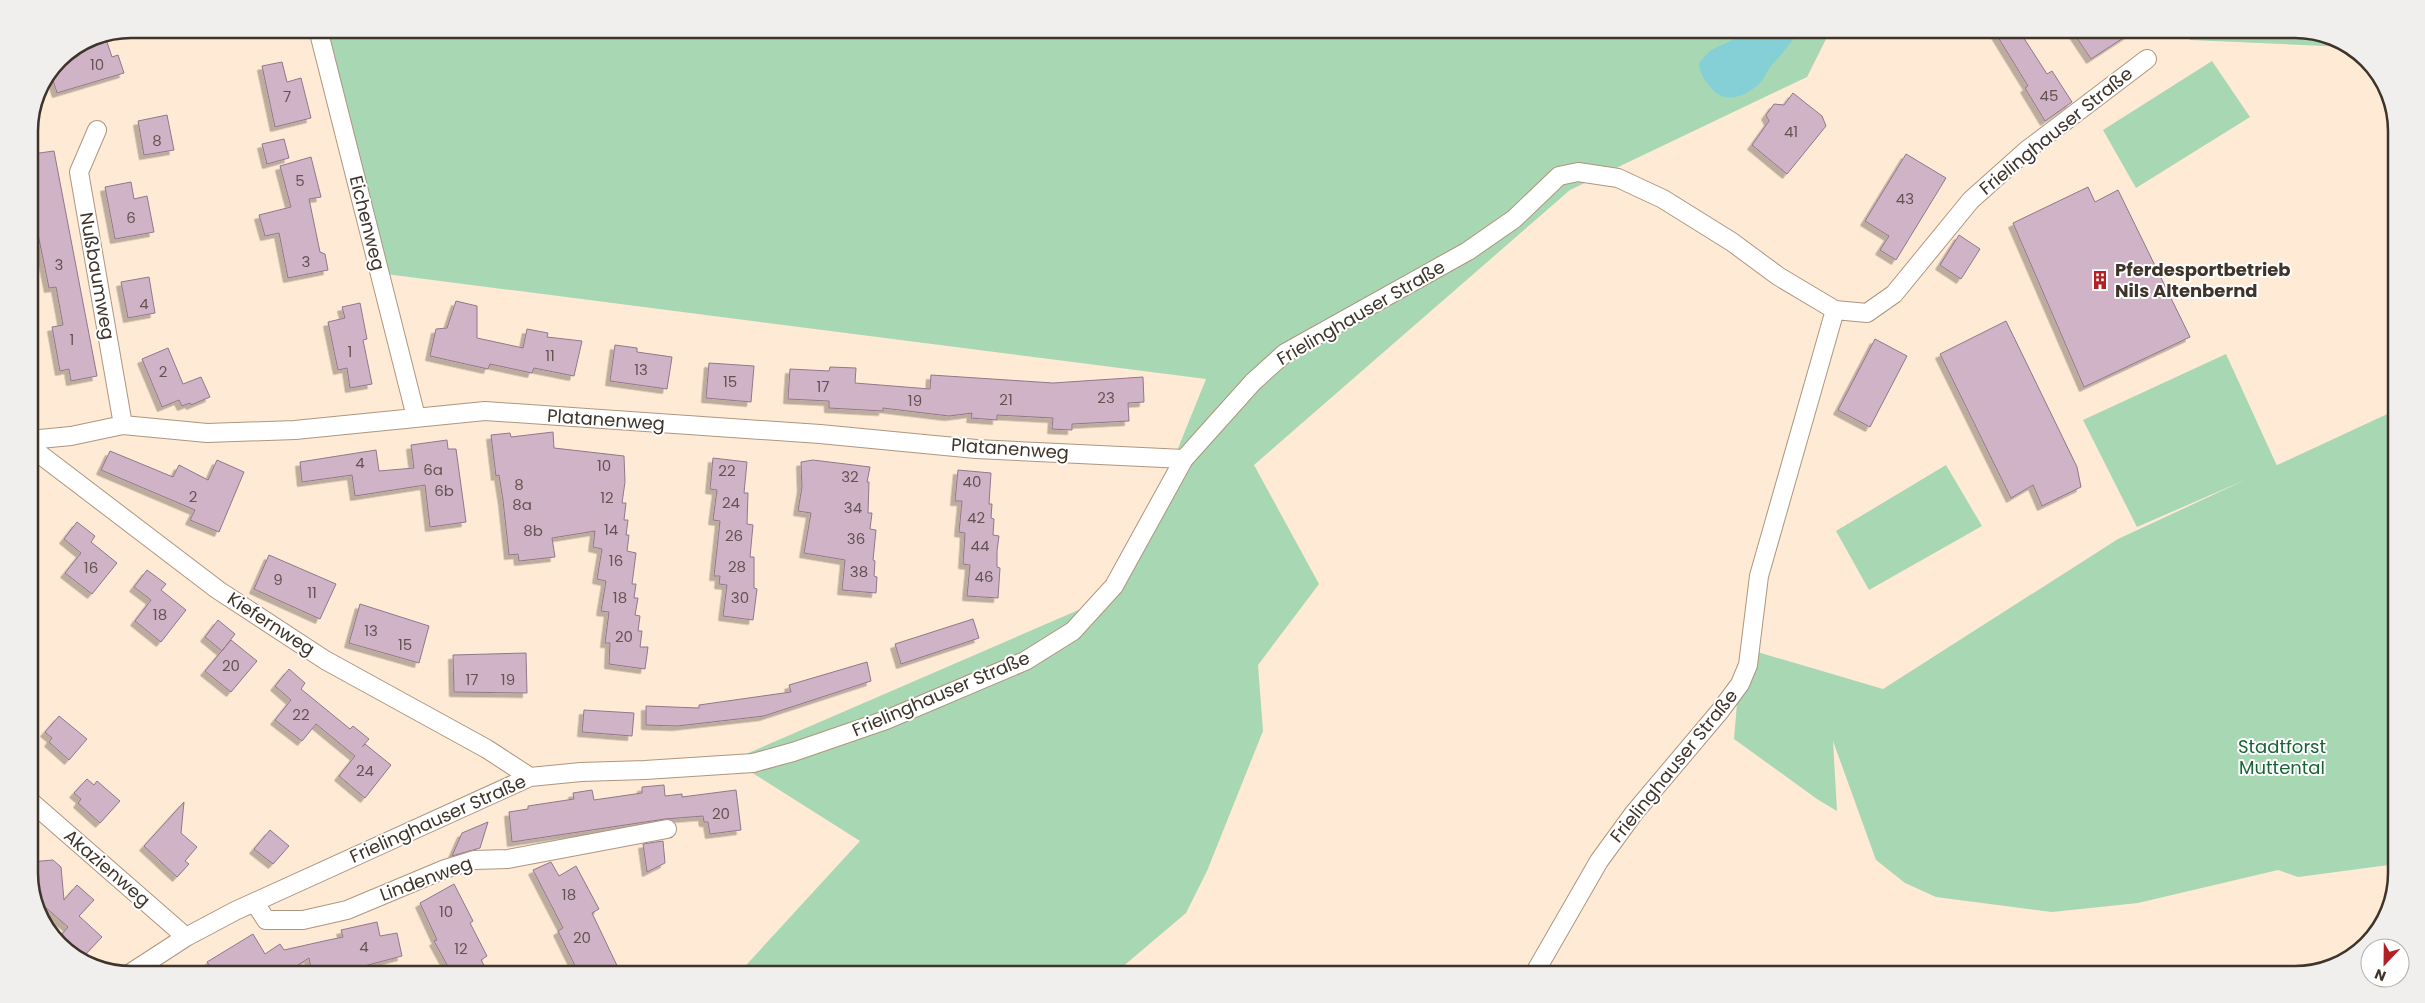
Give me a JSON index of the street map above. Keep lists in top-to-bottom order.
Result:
{
  "streets": {
    "street": [
      "Frielinghauser Straße",
      "Eichenweg",
      "Nußbaumweg",
      "Platanenweg",
      "Kiefernweg",
      "Akazienweg",
      "Lindenweg"
    ]
  },
  "crossings": [
    ["Frielinghauser Straße", "Platanenweg"],
    ["Frielinghauser Straße", "Kiefernweg"],
    ["Frielinghauser Straße", "Akazienweg"],
    ["Frielinghauser Straße", "Lindenweg"],
    ["Eichenweg", "Platanenweg"],
    ["Nußbaumweg", "Platanenweg"]
  ],
  "parks": ["Stadtforst Muttental"],
  "places": {
    "building": ["Pferdesportbetrieb Nils Altenbernd"]
  },
  "house_numbers": [
    "10",
    "45",
    "7",
    "41",
    "8",
    "5",
    "43",
    "6",
    "3",
    "3",
    "4",
    "1",
    "1",
    "11",
    "13",
    "2",
    "15",
    "17",
    "23",
    "21",
    "19",
    "4",
    "10",
    "6a",
    "22",
    "32",
    "40",
    "8",
    "6b",
    "2",
    "12",
    "24",
    "8a",
    "34",
    "42",
    "14",
    "8b",
    "26",
    "36",
    "44",
    "16",
    "28",
    "16",
    "38",
    "46",
    "9",
    "11",
    "18",
    "30",
    "18",
    "13",
    "20",
    "15",
    "20",
    "17",
    "19",
    "22",
    "24",
    "20",
    "18",
    "10",
    "20",
    "4",
    "12"
  ],
  "north": "bottom"
}
